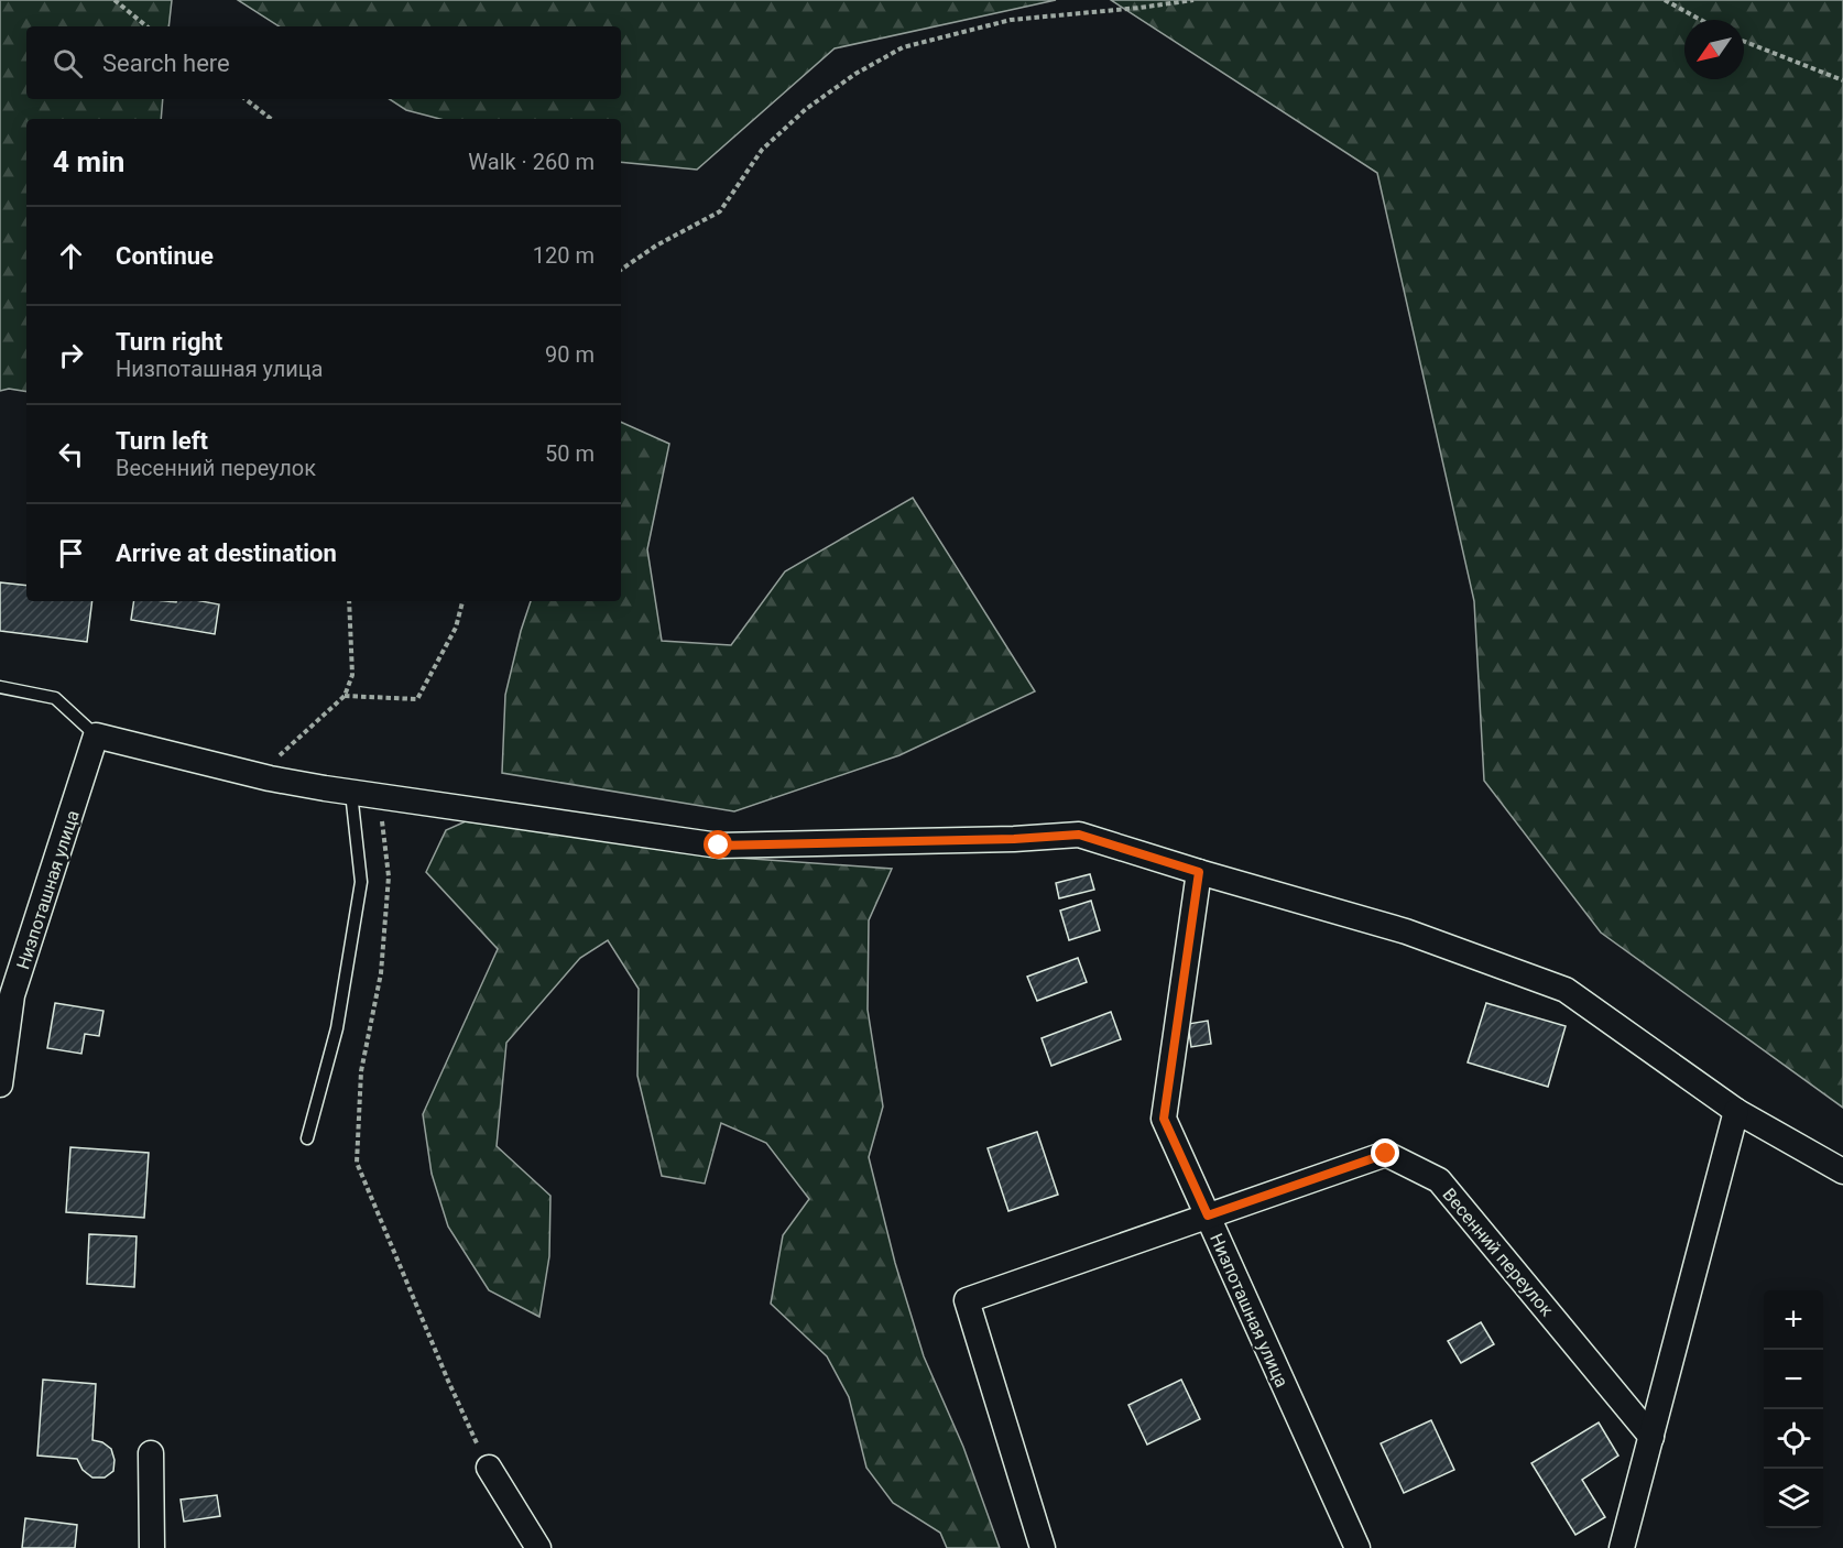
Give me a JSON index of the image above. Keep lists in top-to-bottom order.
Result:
{
  "streets": {
    "street": ["Низпоташная улица", "Весенний переулок"]
  },
  "crossings": [
    ["Низпоташная улица", "Весенний переулок"]
  ],
  "north": "bottom left",
  "page": {
    "search": "Search here",
    "heading": ["4 min", "Walk · 260 m"],
    "list": [
      ["Continue", "120 m"],
      ["Turn right", "Низпоташная улица", "90 m"],
      ["Turn left", "Весенний переулок", "50 m"],
      "Arrive at destination"
    ],
    "map_buttons": ["+", "−"]
  }
}
